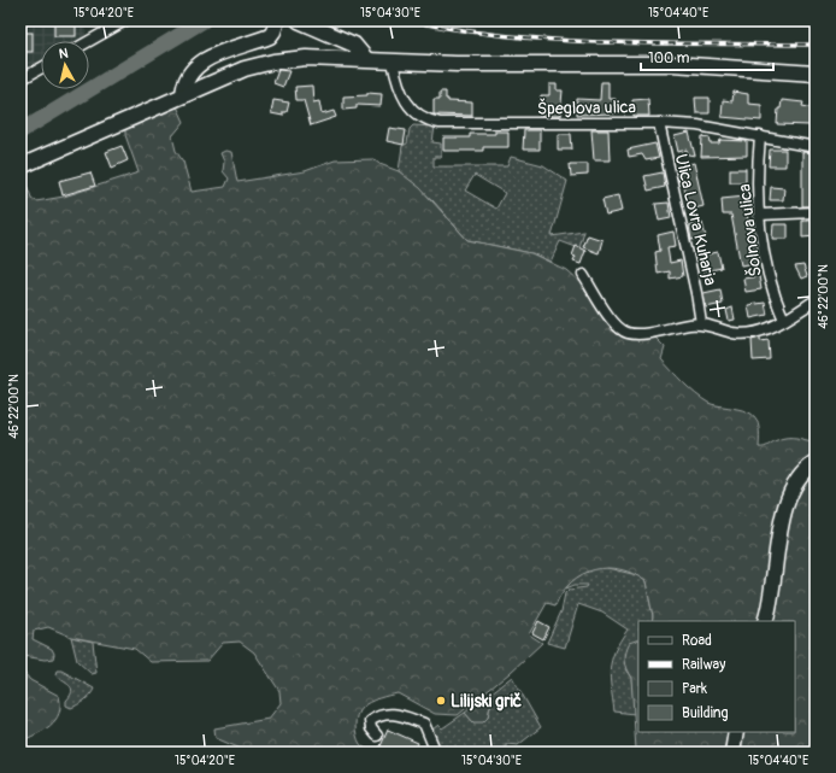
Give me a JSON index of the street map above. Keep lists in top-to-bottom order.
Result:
{
  "streets": {
    "street": ["Špeglova ulica", "Ulica Lovra Kuharja", "Šolnova ulica"]
  },
  "crossings": [
    ["Špeglova ulica", "Ulica Lovra Kuharja"],
    ["Špeglova ulica", "Šolnova ulica"]
  ],
  "places": ["Lilijski grič"],
  "legend": [
    "Road",
    "Railway",
    "Park",
    "Building"
  ],
  "scale_bar": "100 m",
  "north": "top",
  "coordinates": [
    "15°04'20\"E",
    "15°04'30\"E",
    "15°04'40\"E",
    "46°22'00\"N"
  ]
}
